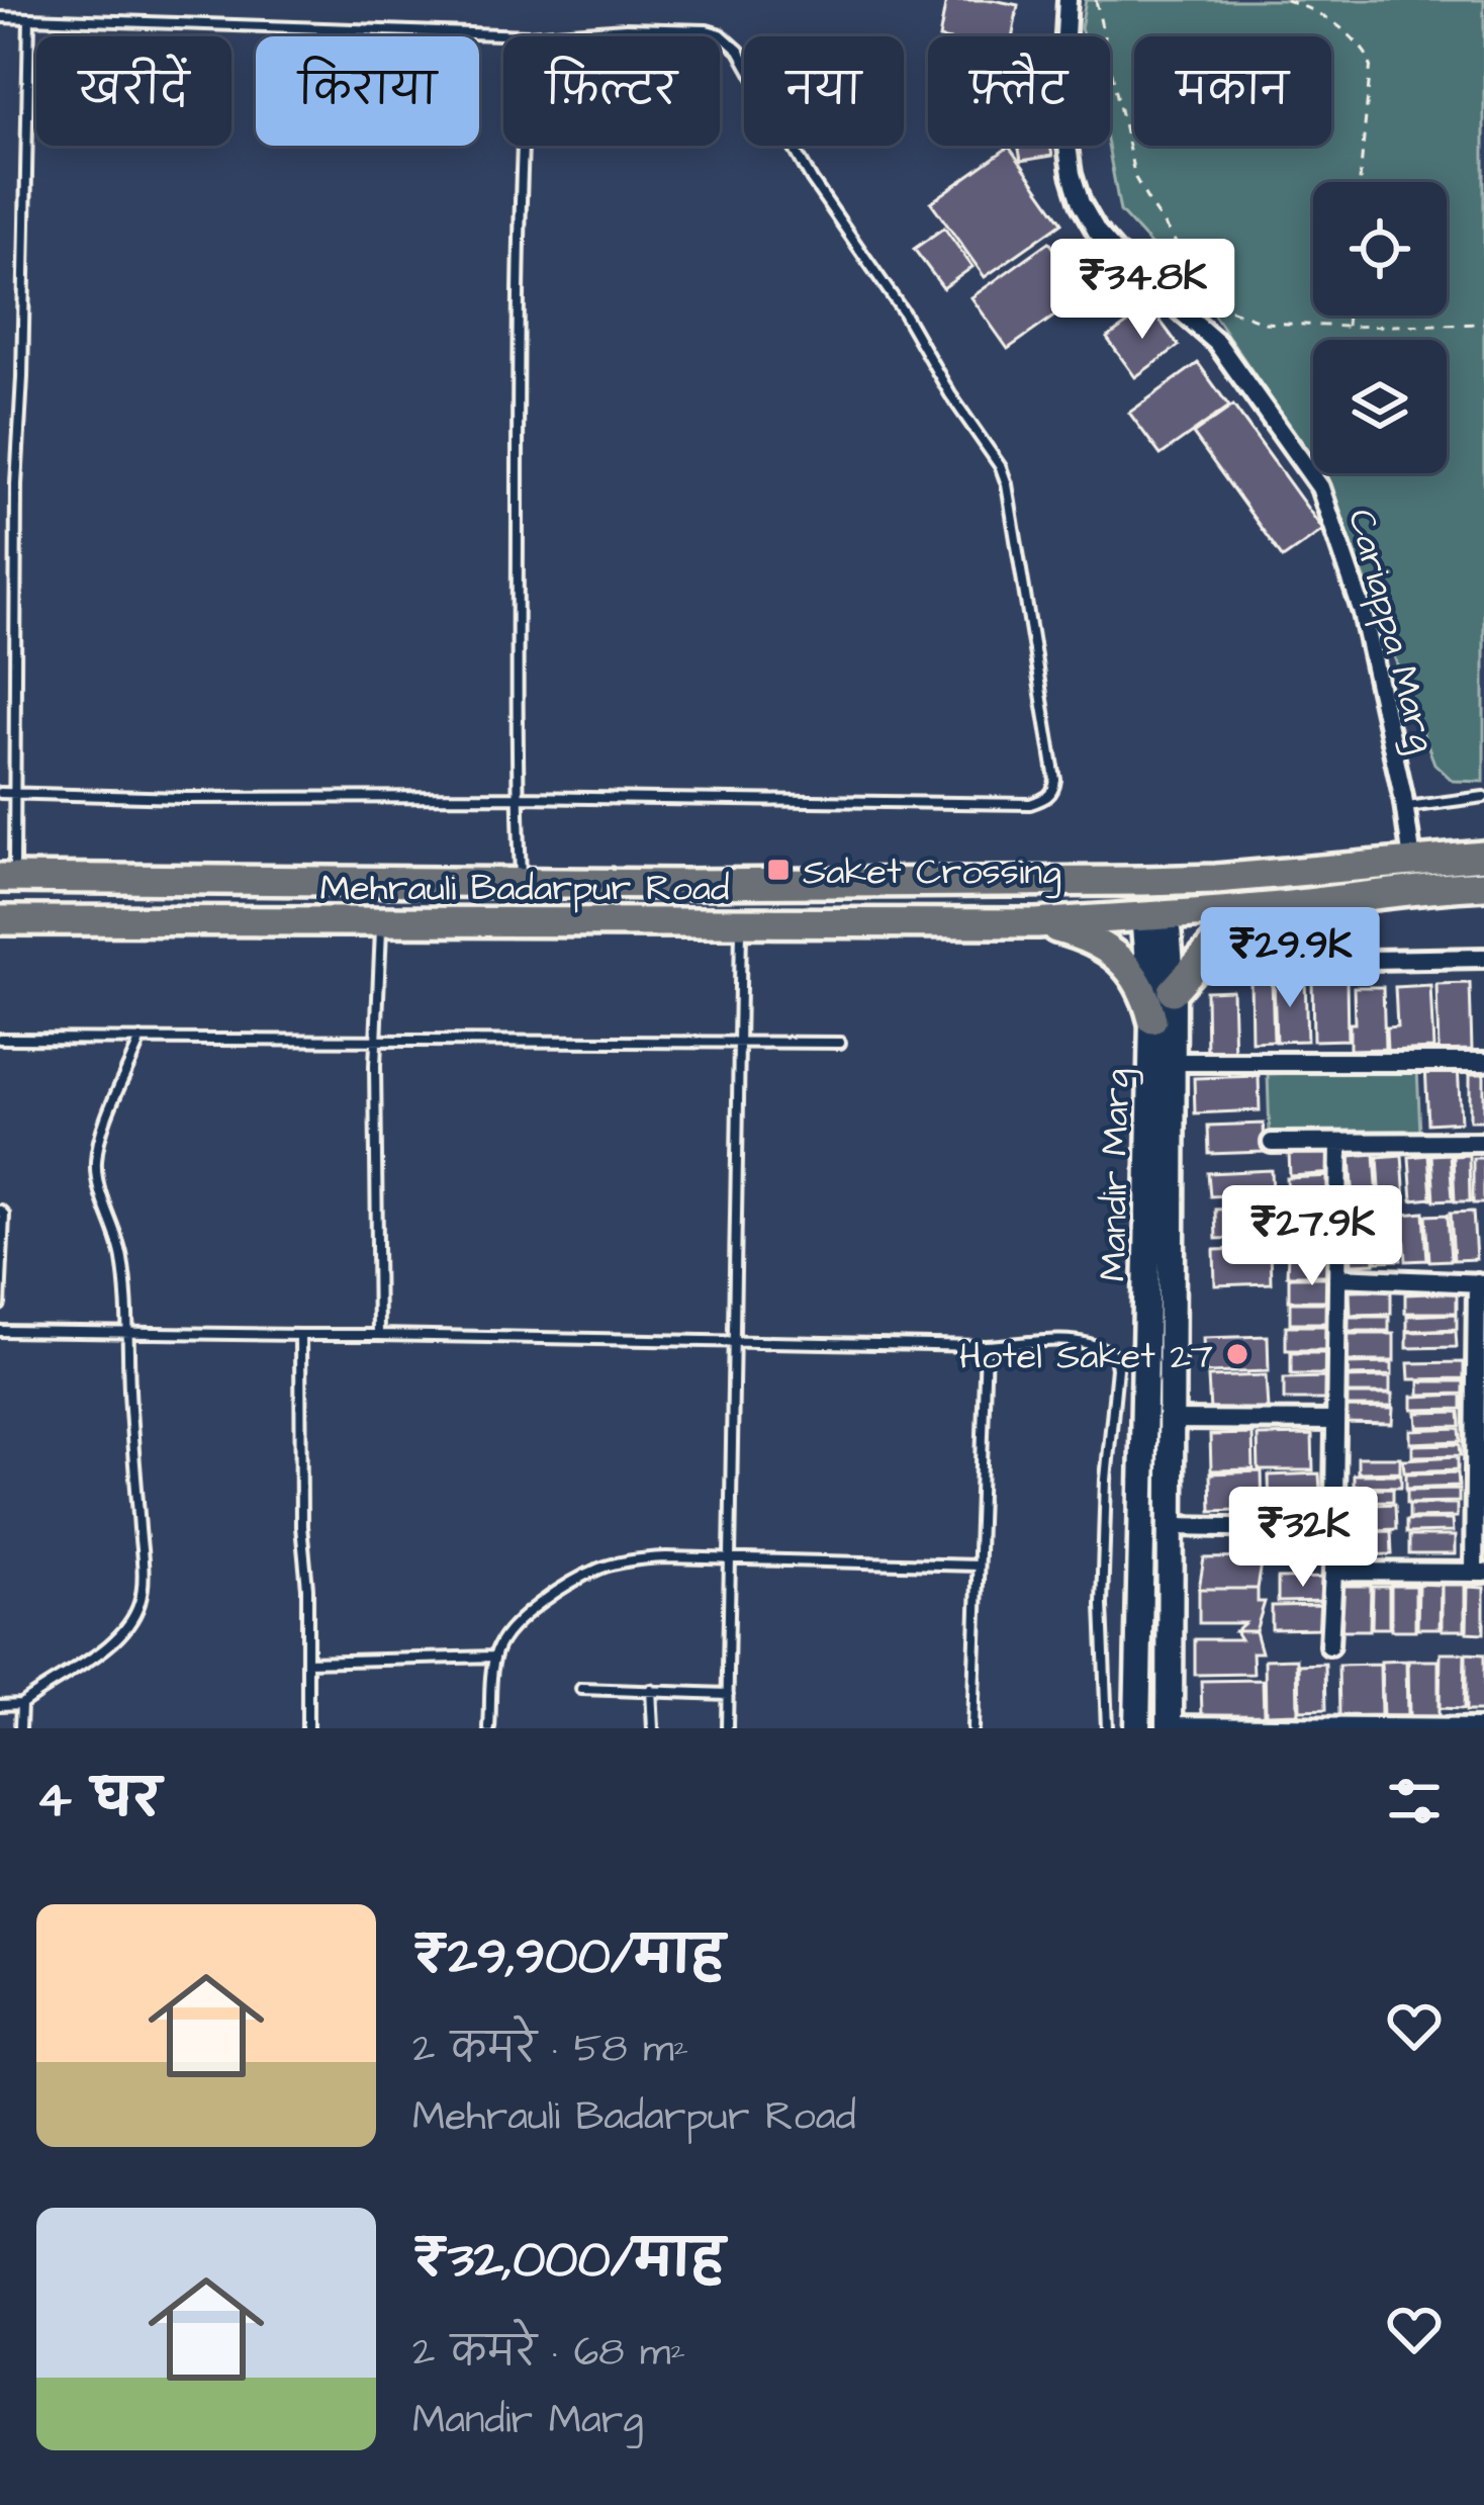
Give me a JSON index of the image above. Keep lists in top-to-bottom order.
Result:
{
  "streets": {
    "main road": ["Mehrauli Badarpur Road", "Mandir Marg"],
    "street": ["Cariappa Marg"]
  },
  "crossings": [
    ["Cariappa Marg", "Mehrauli Badarpur Road"],
    ["Mehrauli Badarpur Road", "Mandir Marg"]
  ],
  "places": {
    "transit": ["Saket Crossing"],
    "other": ["Hotel Saket 27"]
  },
  "page": {
    "chip": [
      "खरीदें",
      "किराया",
      "फ़िल्टर",
      "नया",
      "फ़्लैट",
      "मकान"
    ],
    "price": [
      "₹34.8K",
      "₹29.9K",
      "₹27.9K",
      "₹32K"
    ],
    "heading": "4 घर",
    "list": [
      {
        "name": "₹29,900/माह",
        "note": "2 कमरे · 58 m² · Mehrauli Badarpur Road"
      },
      {
        "name": "₹32,000/माह",
        "note": "2 कमरे · 68 m² · Mandir Marg"
      }
    ]
  }
}
